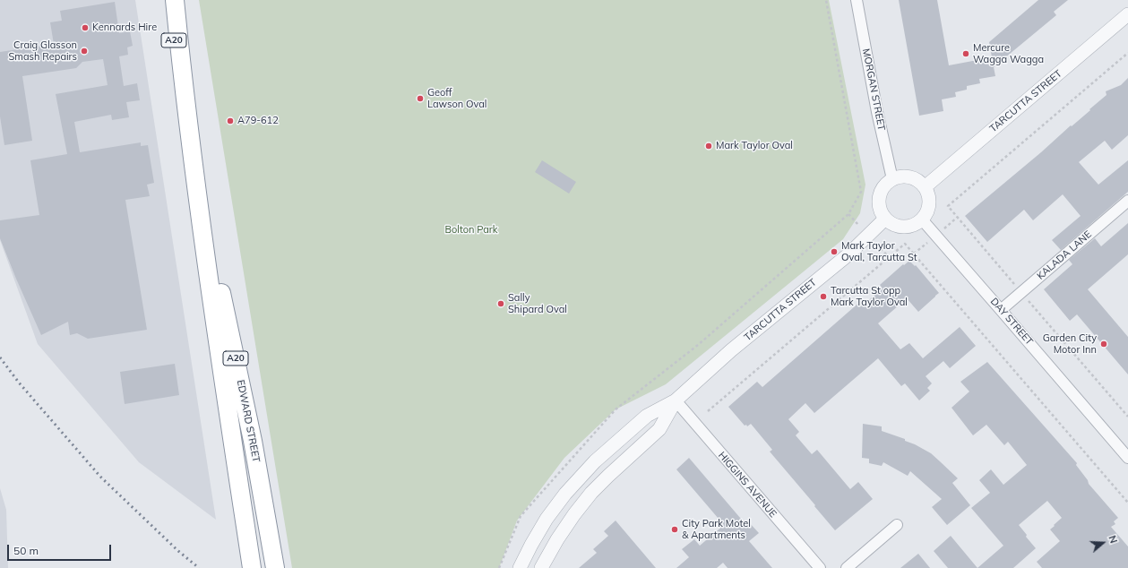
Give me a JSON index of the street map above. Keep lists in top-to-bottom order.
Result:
{
  "streets": {
    "highway": ["A20", "EDWARD STREET"],
    "street": [
      "MORGAN STREET",
      "TARCUTTA STREET",
      "KALADA LANE",
      "DAY STREET",
      "HIGGINS AVENUE"
    ]
  },
  "crossings": [
    ["MORGAN STREET", "TARCUTTA STREET"],
    ["MORGAN STREET", "DAY STREET"],
    ["TARCUTTA STREET", "DAY STREET"],
    ["TARCUTTA STREET", "HIGGINS AVENUE"],
    ["KALADA LANE", "DAY STREET"]
  ],
  "parks": ["Bolton Park"],
  "places": [
    "Kennards Hire",
    "Craig Glasson Smash Repairs",
    "Mercure Wagga Wagga",
    "Geoff Lawson Oval",
    "A79-612",
    "Mark Taylor Oval",
    "Mark Taylor Oval, Tarcutta St",
    "Tarcutta St opp Mark Taylor Oval",
    "Sally Shipard Oval",
    "Garden City Motor Inn",
    "City Park Motel & Apartments"
  ],
  "scale_bar": "50 m",
  "north": "right"
}
